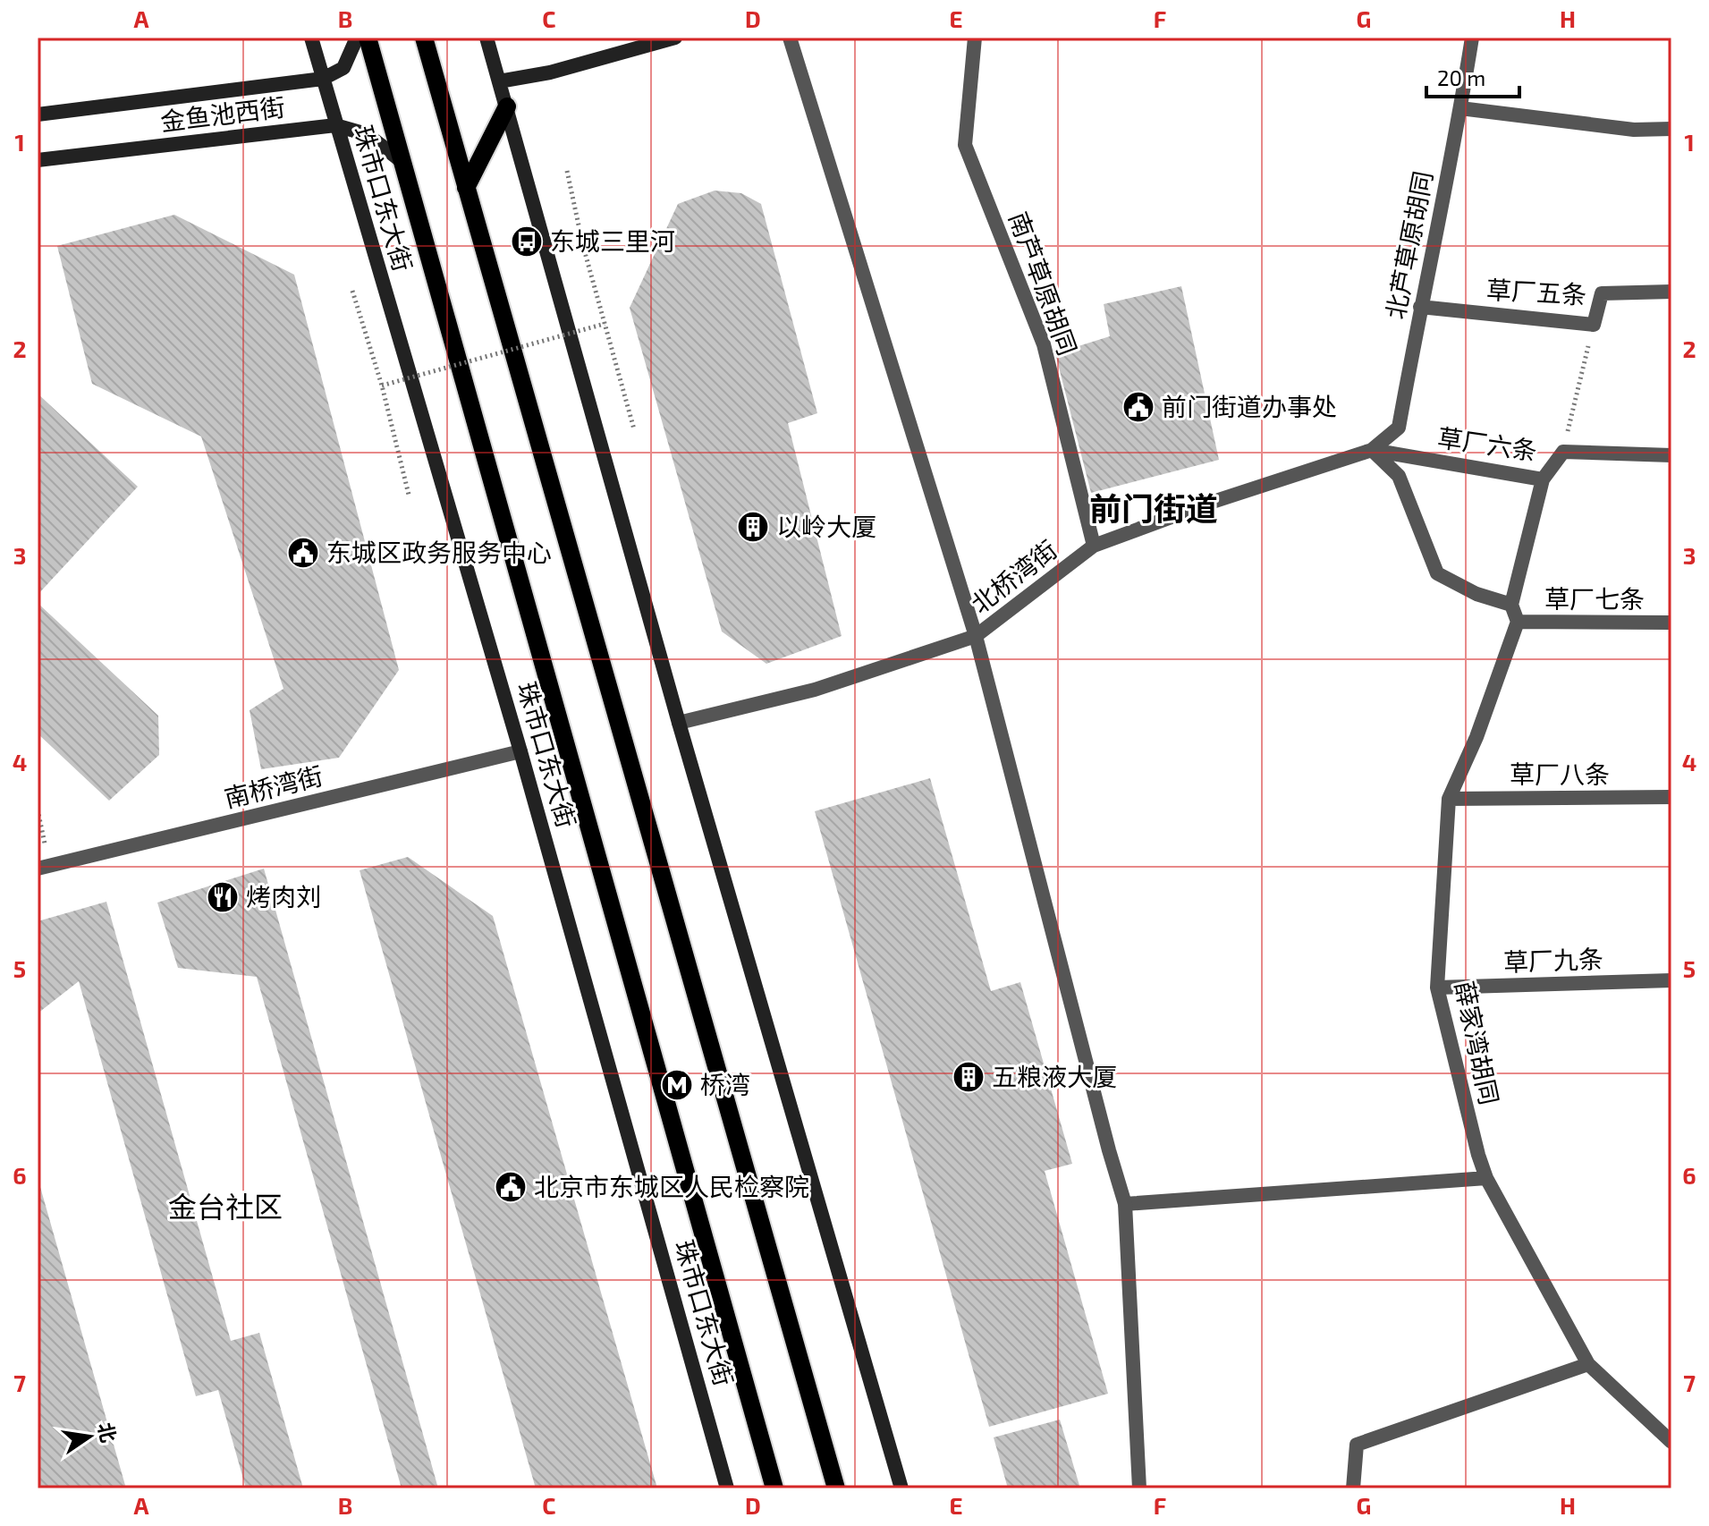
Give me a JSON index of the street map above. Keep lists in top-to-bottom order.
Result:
{
  "streets": {
    "main road": ["珠市口东大街"],
    "street": [
      "金鱼池西街",
      "北芦草原胡同",
      "南芦草原胡同",
      "草厂五条",
      "草厂六条",
      "北桥湾街",
      "草厂七条",
      "草厂八条",
      "南桥湾街",
      "草厂九条",
      "薛家湾胡同"
    ]
  },
  "crossings": [
    ["金鱼池西街", "珠市口东大街"],
    ["珠市口东大街", "南桥湾街"],
    ["北芦草原胡同", "草厂五条"],
    ["北芦草原胡同", "草厂六条"],
    ["北芦草原胡同", "北桥湾街"],
    ["南芦草原胡同", "北桥湾街"],
    ["草厂六条", "北桥湾街"],
    ["草厂七条", "薛家湾胡同"],
    ["草厂八条", "薛家湾胡同"],
    ["草厂九条", "薛家湾胡同"]
  ],
  "districts": ["前门街道", "金台社区"],
  "places": {
    "bus stop": ["东城三里河"],
    "public building": ["前门街道办事处", "东城区政务服务中心", "北京市东城区人民检察院"],
    "building": ["以岭大厦", "五粮液大厦"],
    "restaurant": ["烤肉刘"],
    "metro station": ["桥湾"]
  },
  "scale_bar": "20 m",
  "north": "right",
  "grid": {
    "columns": [
      "A",
      "B",
      "C",
      "D",
      "E",
      "F",
      "G",
      "H"
    ],
    "rows": [
      "1",
      "2",
      "3",
      "4",
      "5",
      "6",
      "7"
    ]
  }
}
